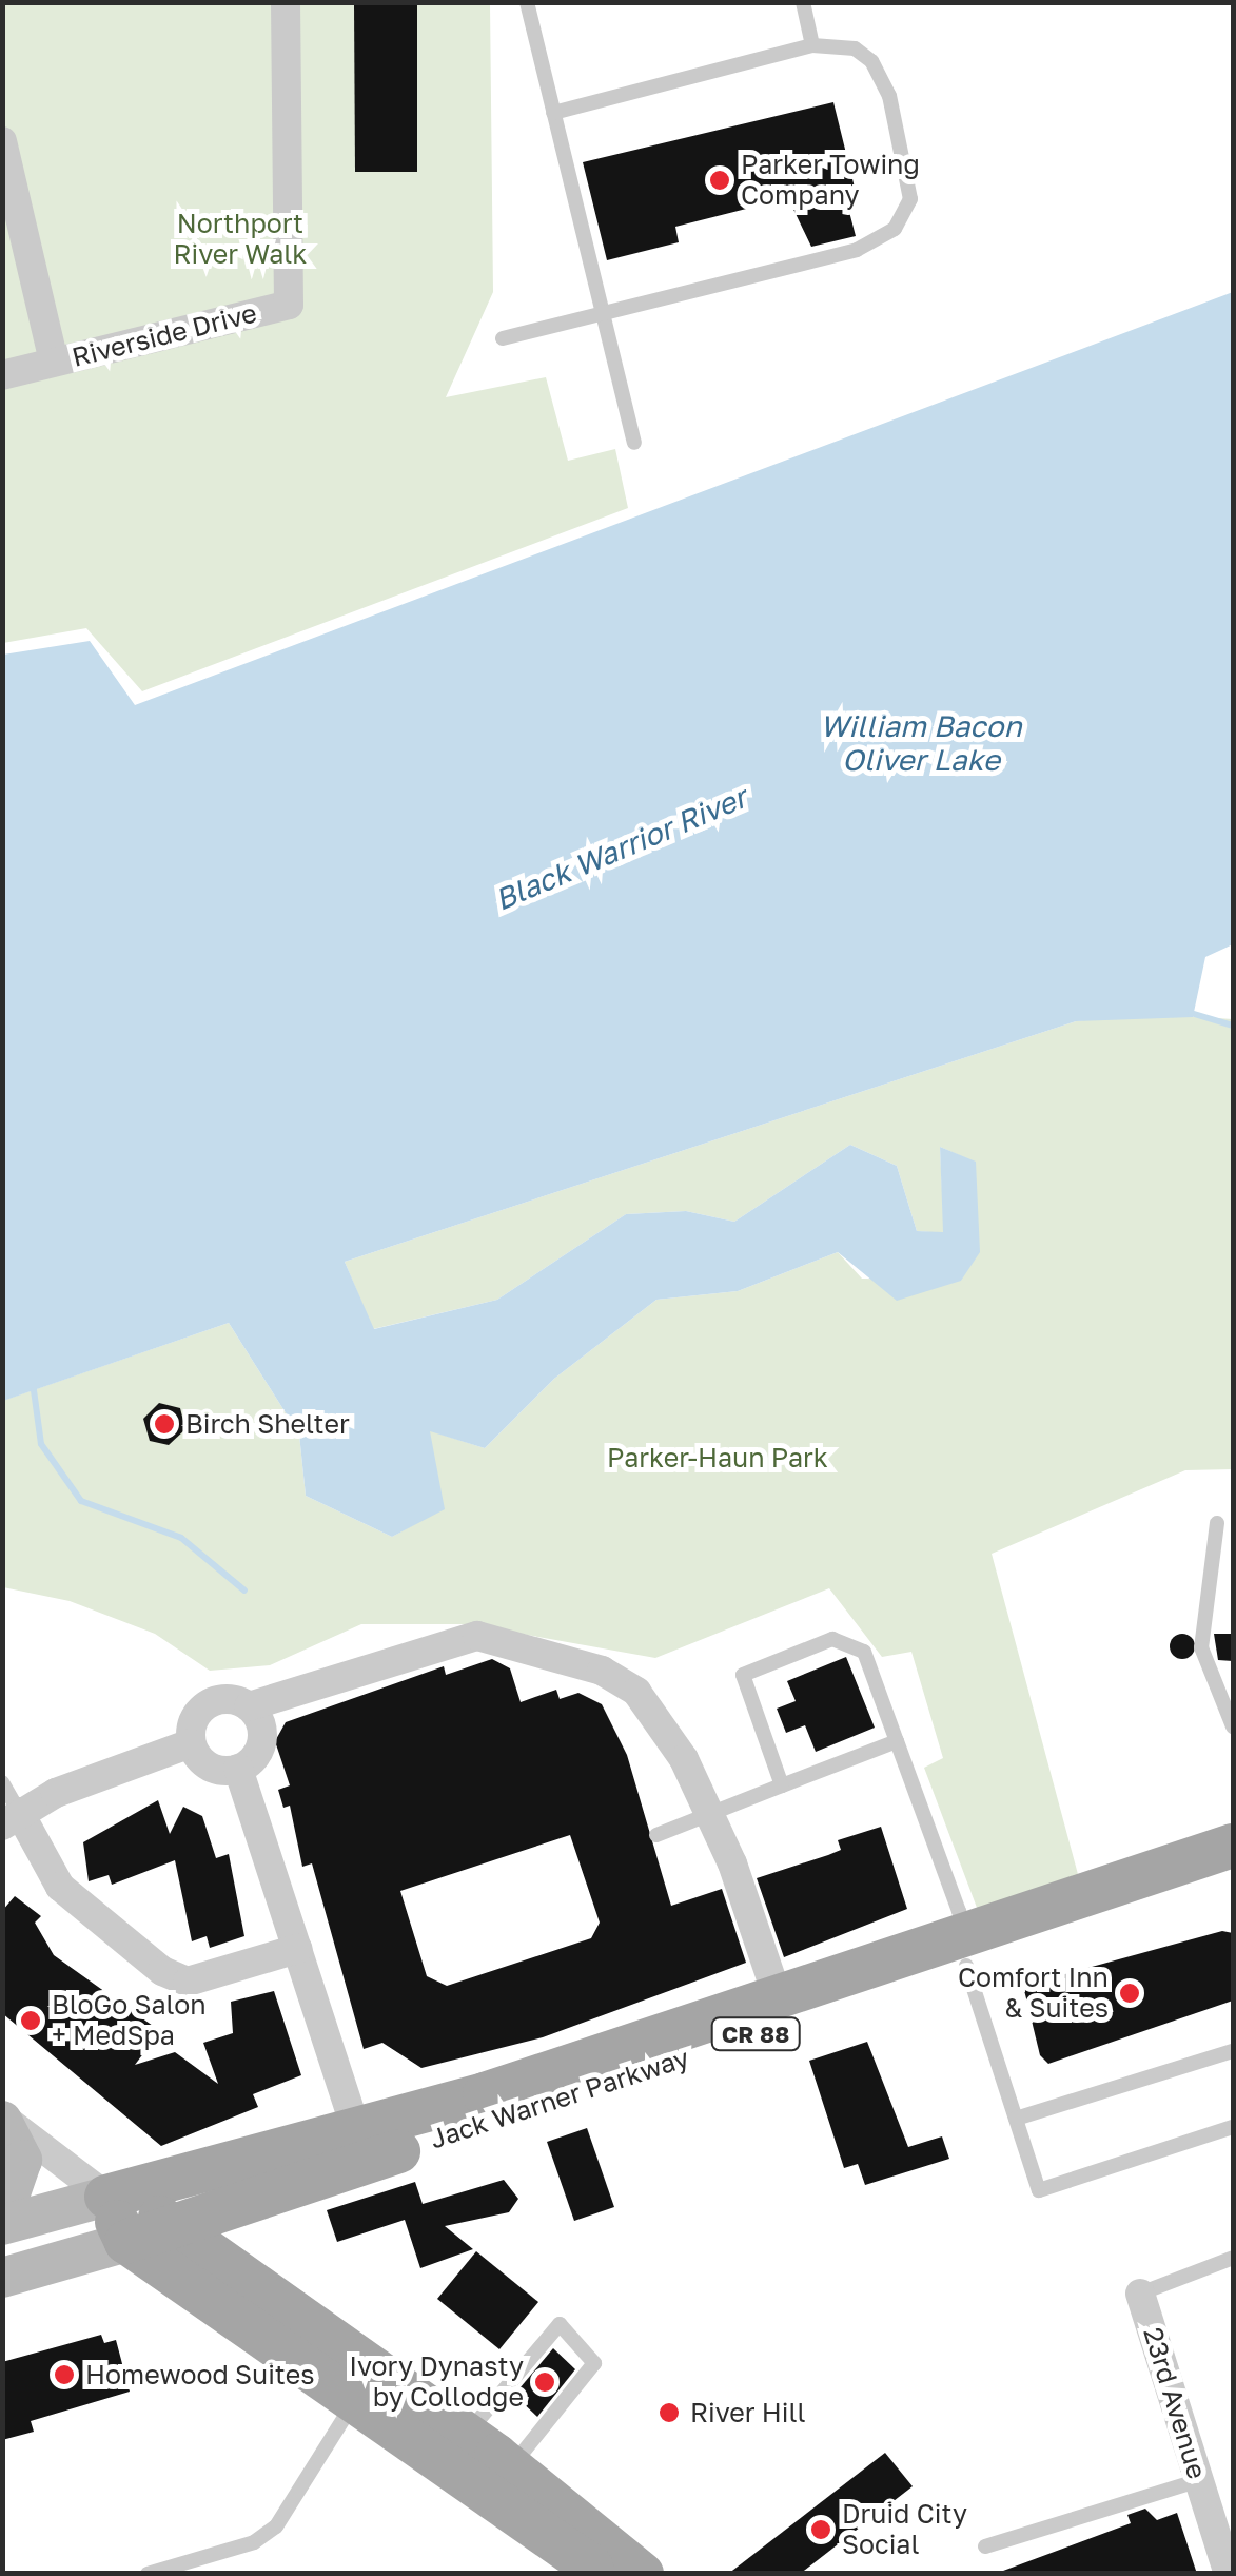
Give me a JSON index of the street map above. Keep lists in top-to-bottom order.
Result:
{
  "streets": {
    "main road": ["CR 88", "Jack Warner Parkway"],
    "street": ["Riverside Drive", "23rd Avenue"]
  },
  "water": ["William Bacon Oliver Lake", "Black Warrior River"],
  "parks": ["Northport River Walk", "Parker-Haun Park"],
  "places": [
    "Parker Towing Company",
    "Birch Shelter",
    "Comfort Inn & Suites",
    "BloGo Salon + MedSpa",
    "Homewood Suites",
    "Ivory Dynasty by Collodge",
    "River Hill",
    "Druid City Social"
  ]
}
